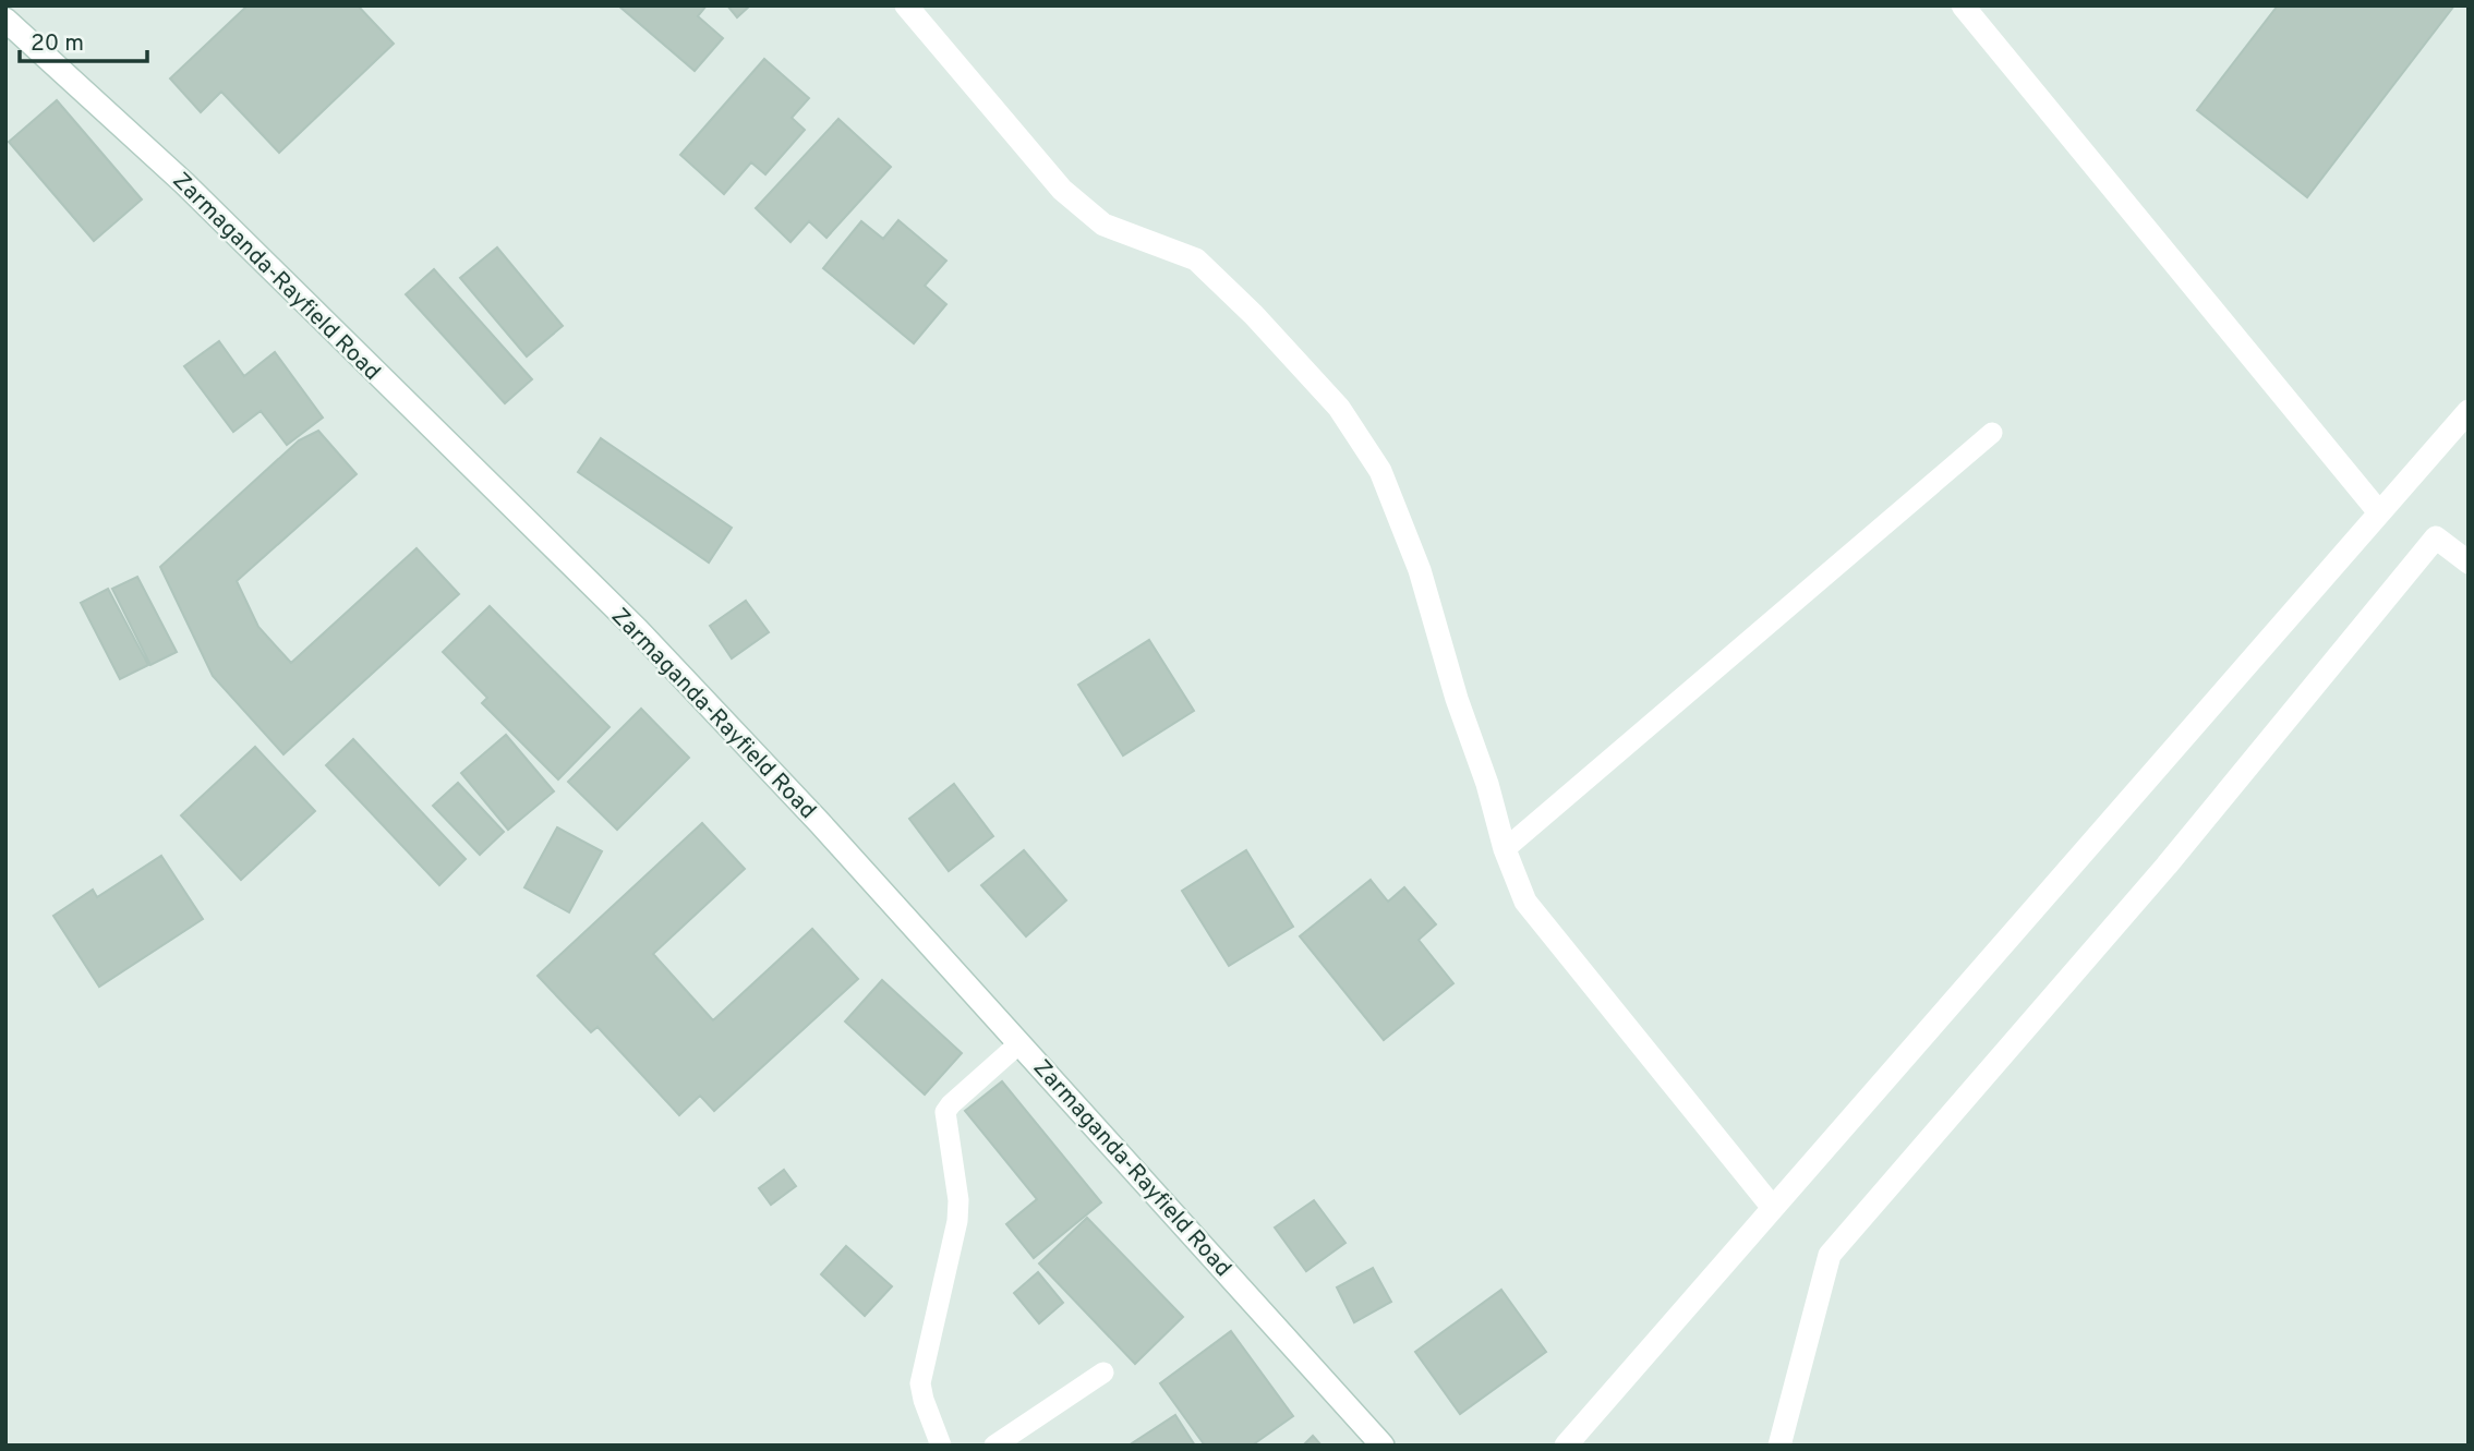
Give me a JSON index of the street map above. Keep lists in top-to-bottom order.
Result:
{
  "streets": {
    "street": ["Zarmaganda-Rayfield Road"]
  },
  "scale_bar": "20 m"
}
